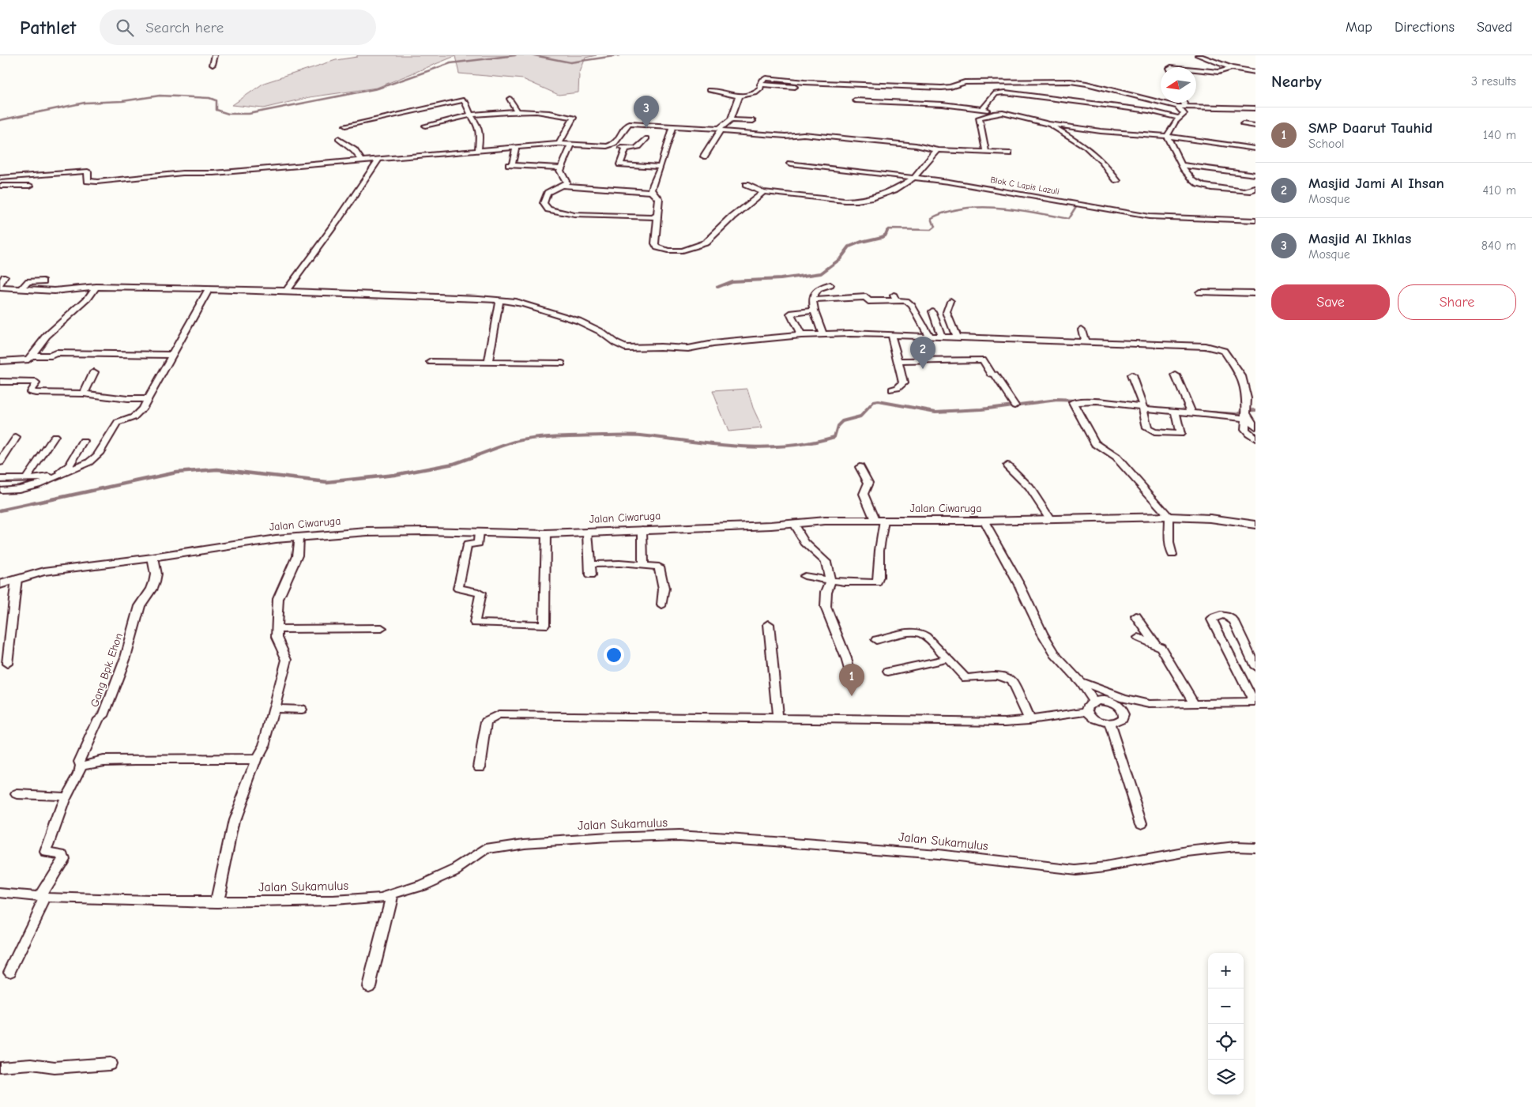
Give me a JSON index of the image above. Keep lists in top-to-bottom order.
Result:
{
  "streets": {
    "street": [
      "Blok C Lapis Lazuli",
      "Jalan Ciwaruga",
      "Gang Bpk. Ehon",
      "Jalan Sukamulus"
    ]
  },
  "crossings": [
    ["Jalan Ciwaruga", "Gang Bpk. Ehon"],
    ["Gang Bpk. Ehon", "Jalan Sukamulus"]
  ],
  "north": "left",
  "page": {
    "header": "Pathlet",
    "search": "Search here",
    "nav": ["Map", "Directions", "Saved"],
    "heading": ["Nearby", "3 results"],
    "pins": ["3", "2", "1"],
    "list": [
      {
        "mark": "1",
        "name": "SMP Daarut Tauhid",
        "note": "School",
        "value": "140 m"
      },
      {
        "mark": "2",
        "name": "Masjid Jami Al Ihsan",
        "note": "Mosque",
        "value": "410 m"
      },
      {
        "mark": "3",
        "name": "Masjid Al Ikhlas",
        "note": "Mosque",
        "value": "840 m"
      }
    ],
    "buttons": ["Save", "Share"],
    "map_buttons": ["+", "−"]
  }
}
